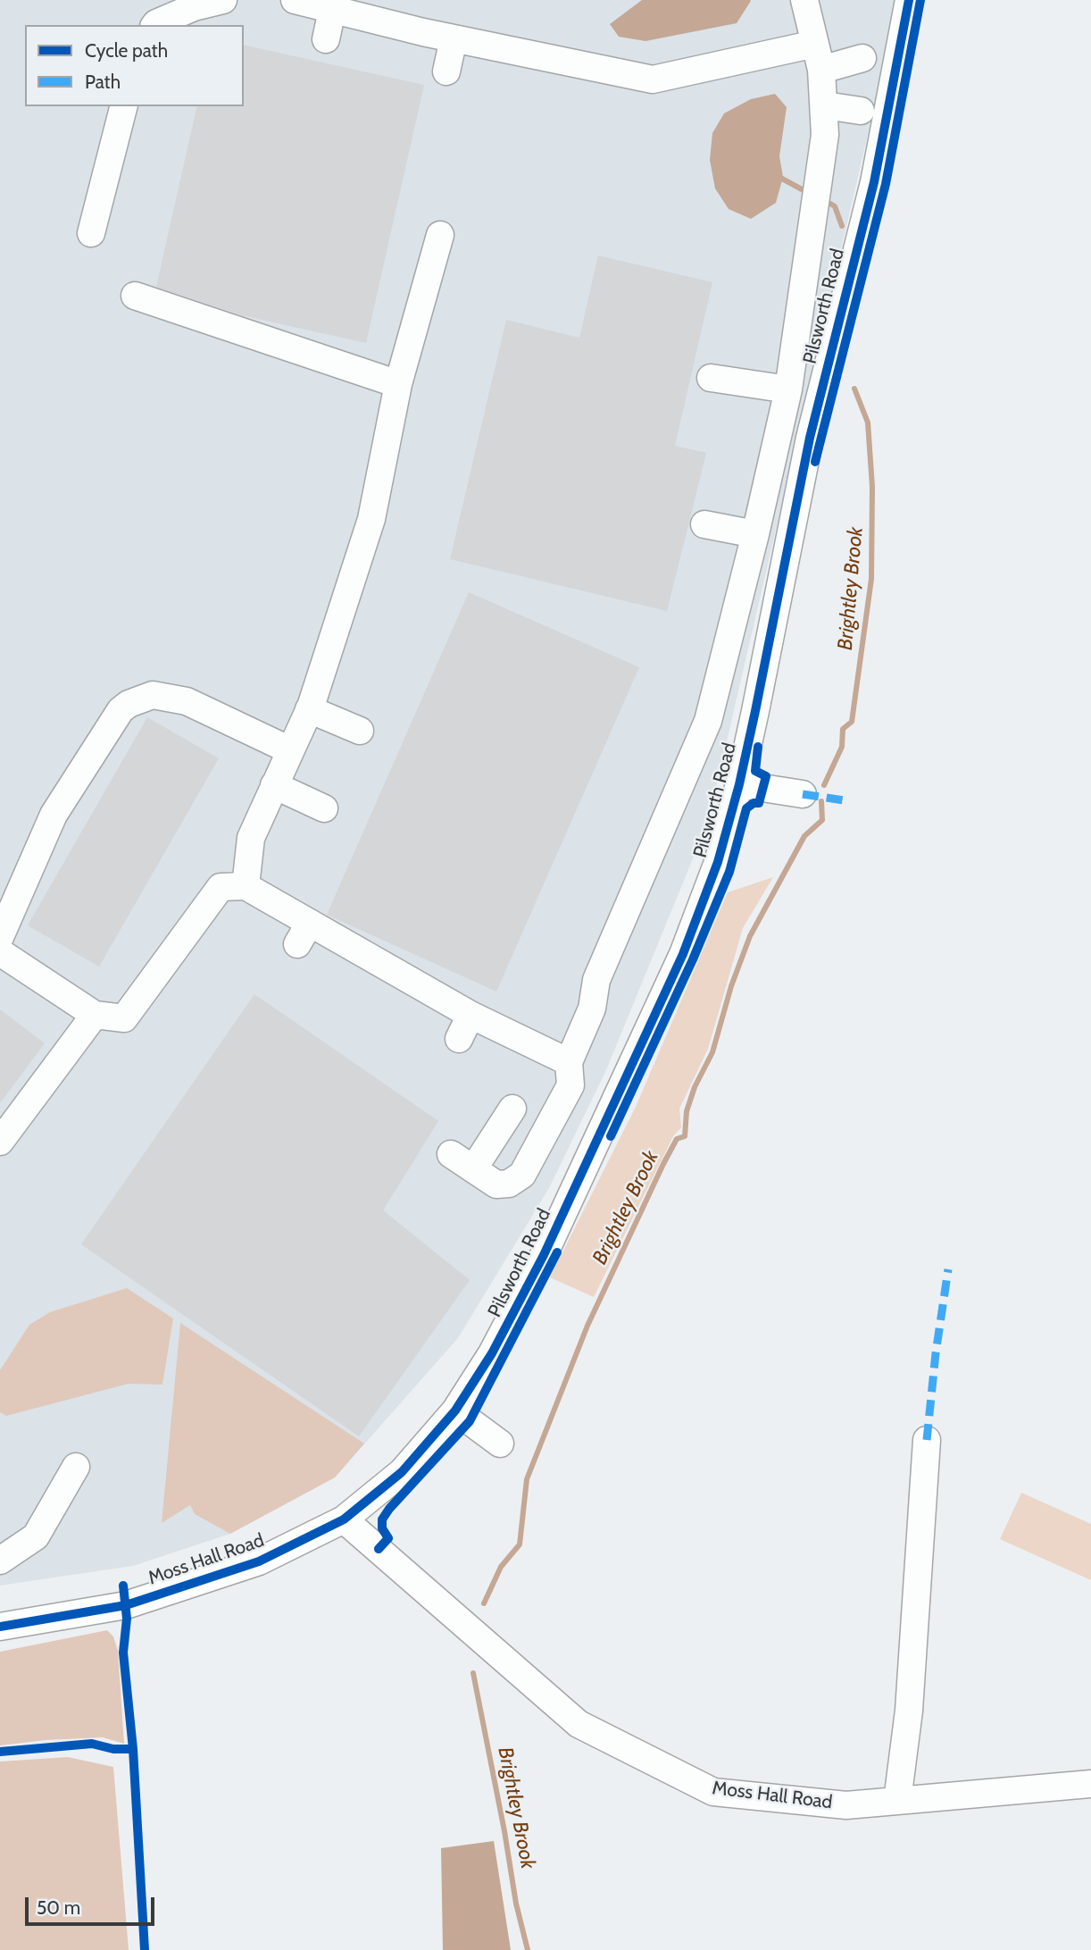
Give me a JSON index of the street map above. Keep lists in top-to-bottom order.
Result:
{
  "streets": {
    "street": ["Pilsworth Road", "Moss Hall Road"]
  },
  "crossings": [
    ["Pilsworth Road", "Moss Hall Road"]
  ],
  "water": ["Brightley Brook"],
  "legend": ["Cycle path", "Path"],
  "scale_bar": "50 m"
}
